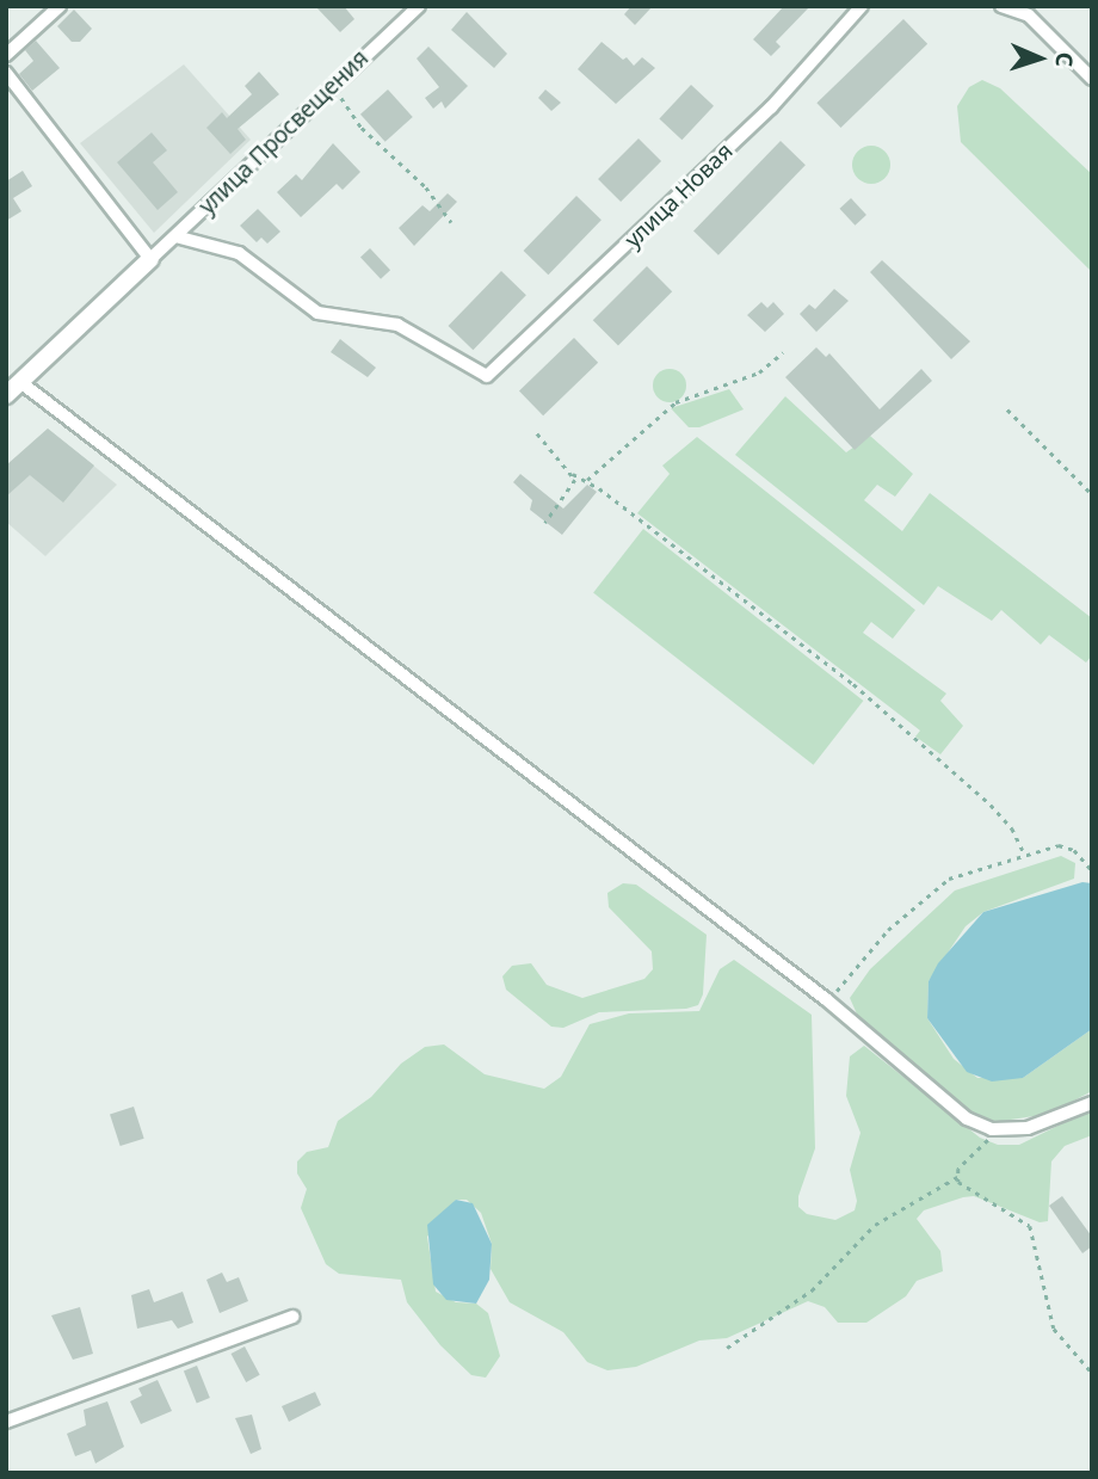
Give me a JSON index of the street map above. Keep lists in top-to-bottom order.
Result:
{
  "streets": {
    "street": ["улица Просвещения", "улица Новая"]
  },
  "crossings": [
    ["улица Просвещения", "улица Новая"]
  ],
  "north": "right"
}
